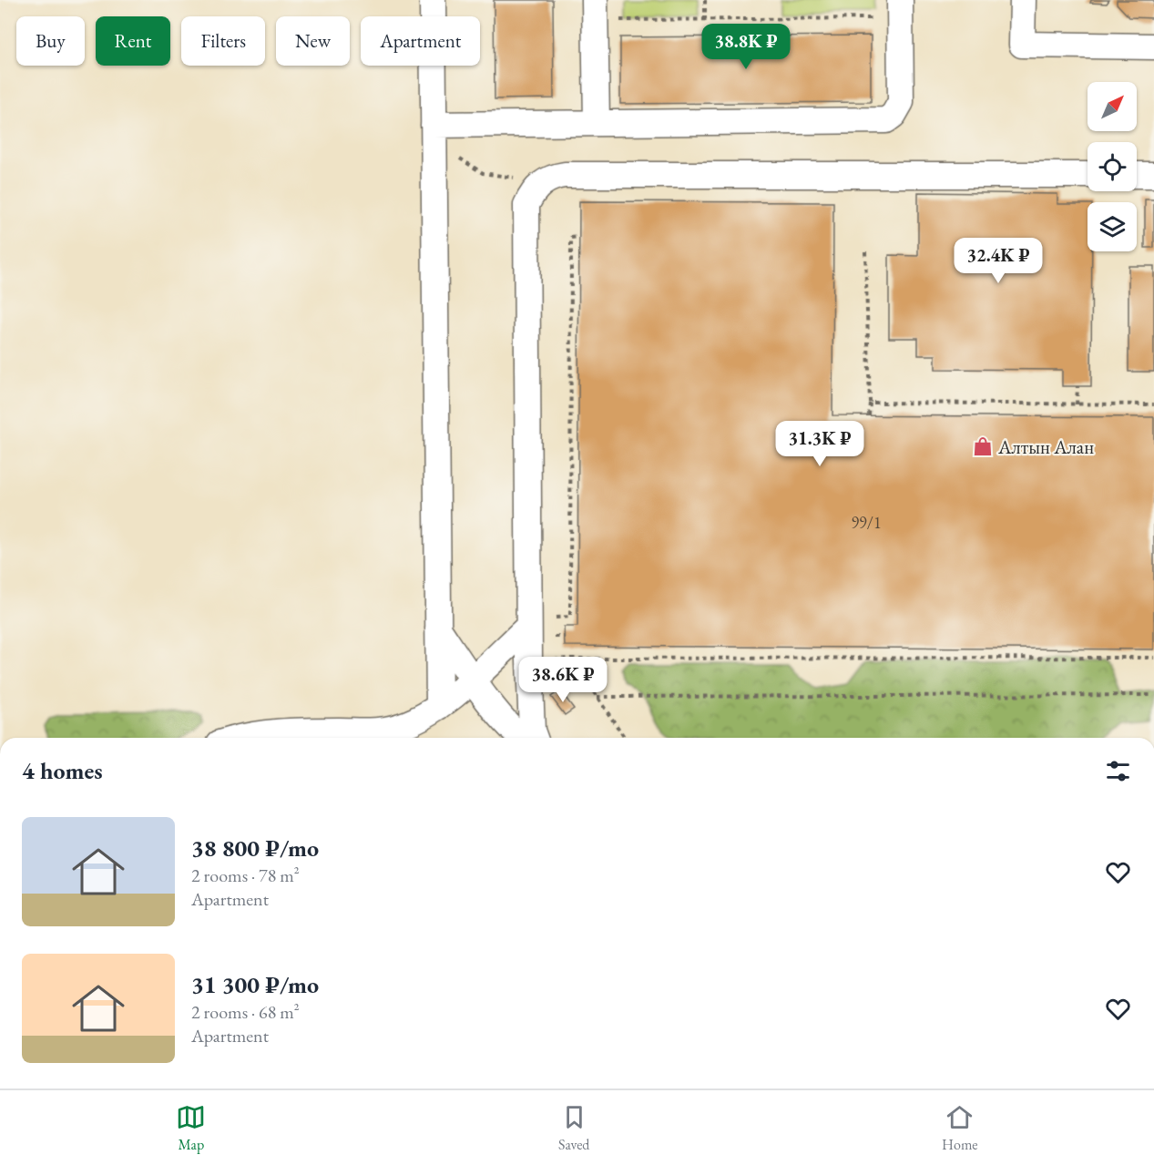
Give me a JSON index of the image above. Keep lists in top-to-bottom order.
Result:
{
  "places": {
    "shop": ["Алтын Алан"]
  },
  "house_numbers": ["99/1"],
  "north": "top right",
  "page": {
    "chip": [
      "Buy",
      "Rent",
      "Filters",
      "New",
      "Apartment"
    ],
    "price": [
      "38.8K ₽",
      "32.4K ₽",
      "31.3K ₽",
      "38.6K ₽"
    ],
    "heading": "4 homes",
    "list": [
      {
        "name": "38 800 ₽/mo",
        "note": "2 rooms · 78 m² · Apartment"
      },
      {
        "name": "31 300 ₽/mo",
        "note": "2 rooms · 68 m² · Apartment"
      }
    ],
    "tabs": ["Map", "Saved", "Home"]
  }
}
